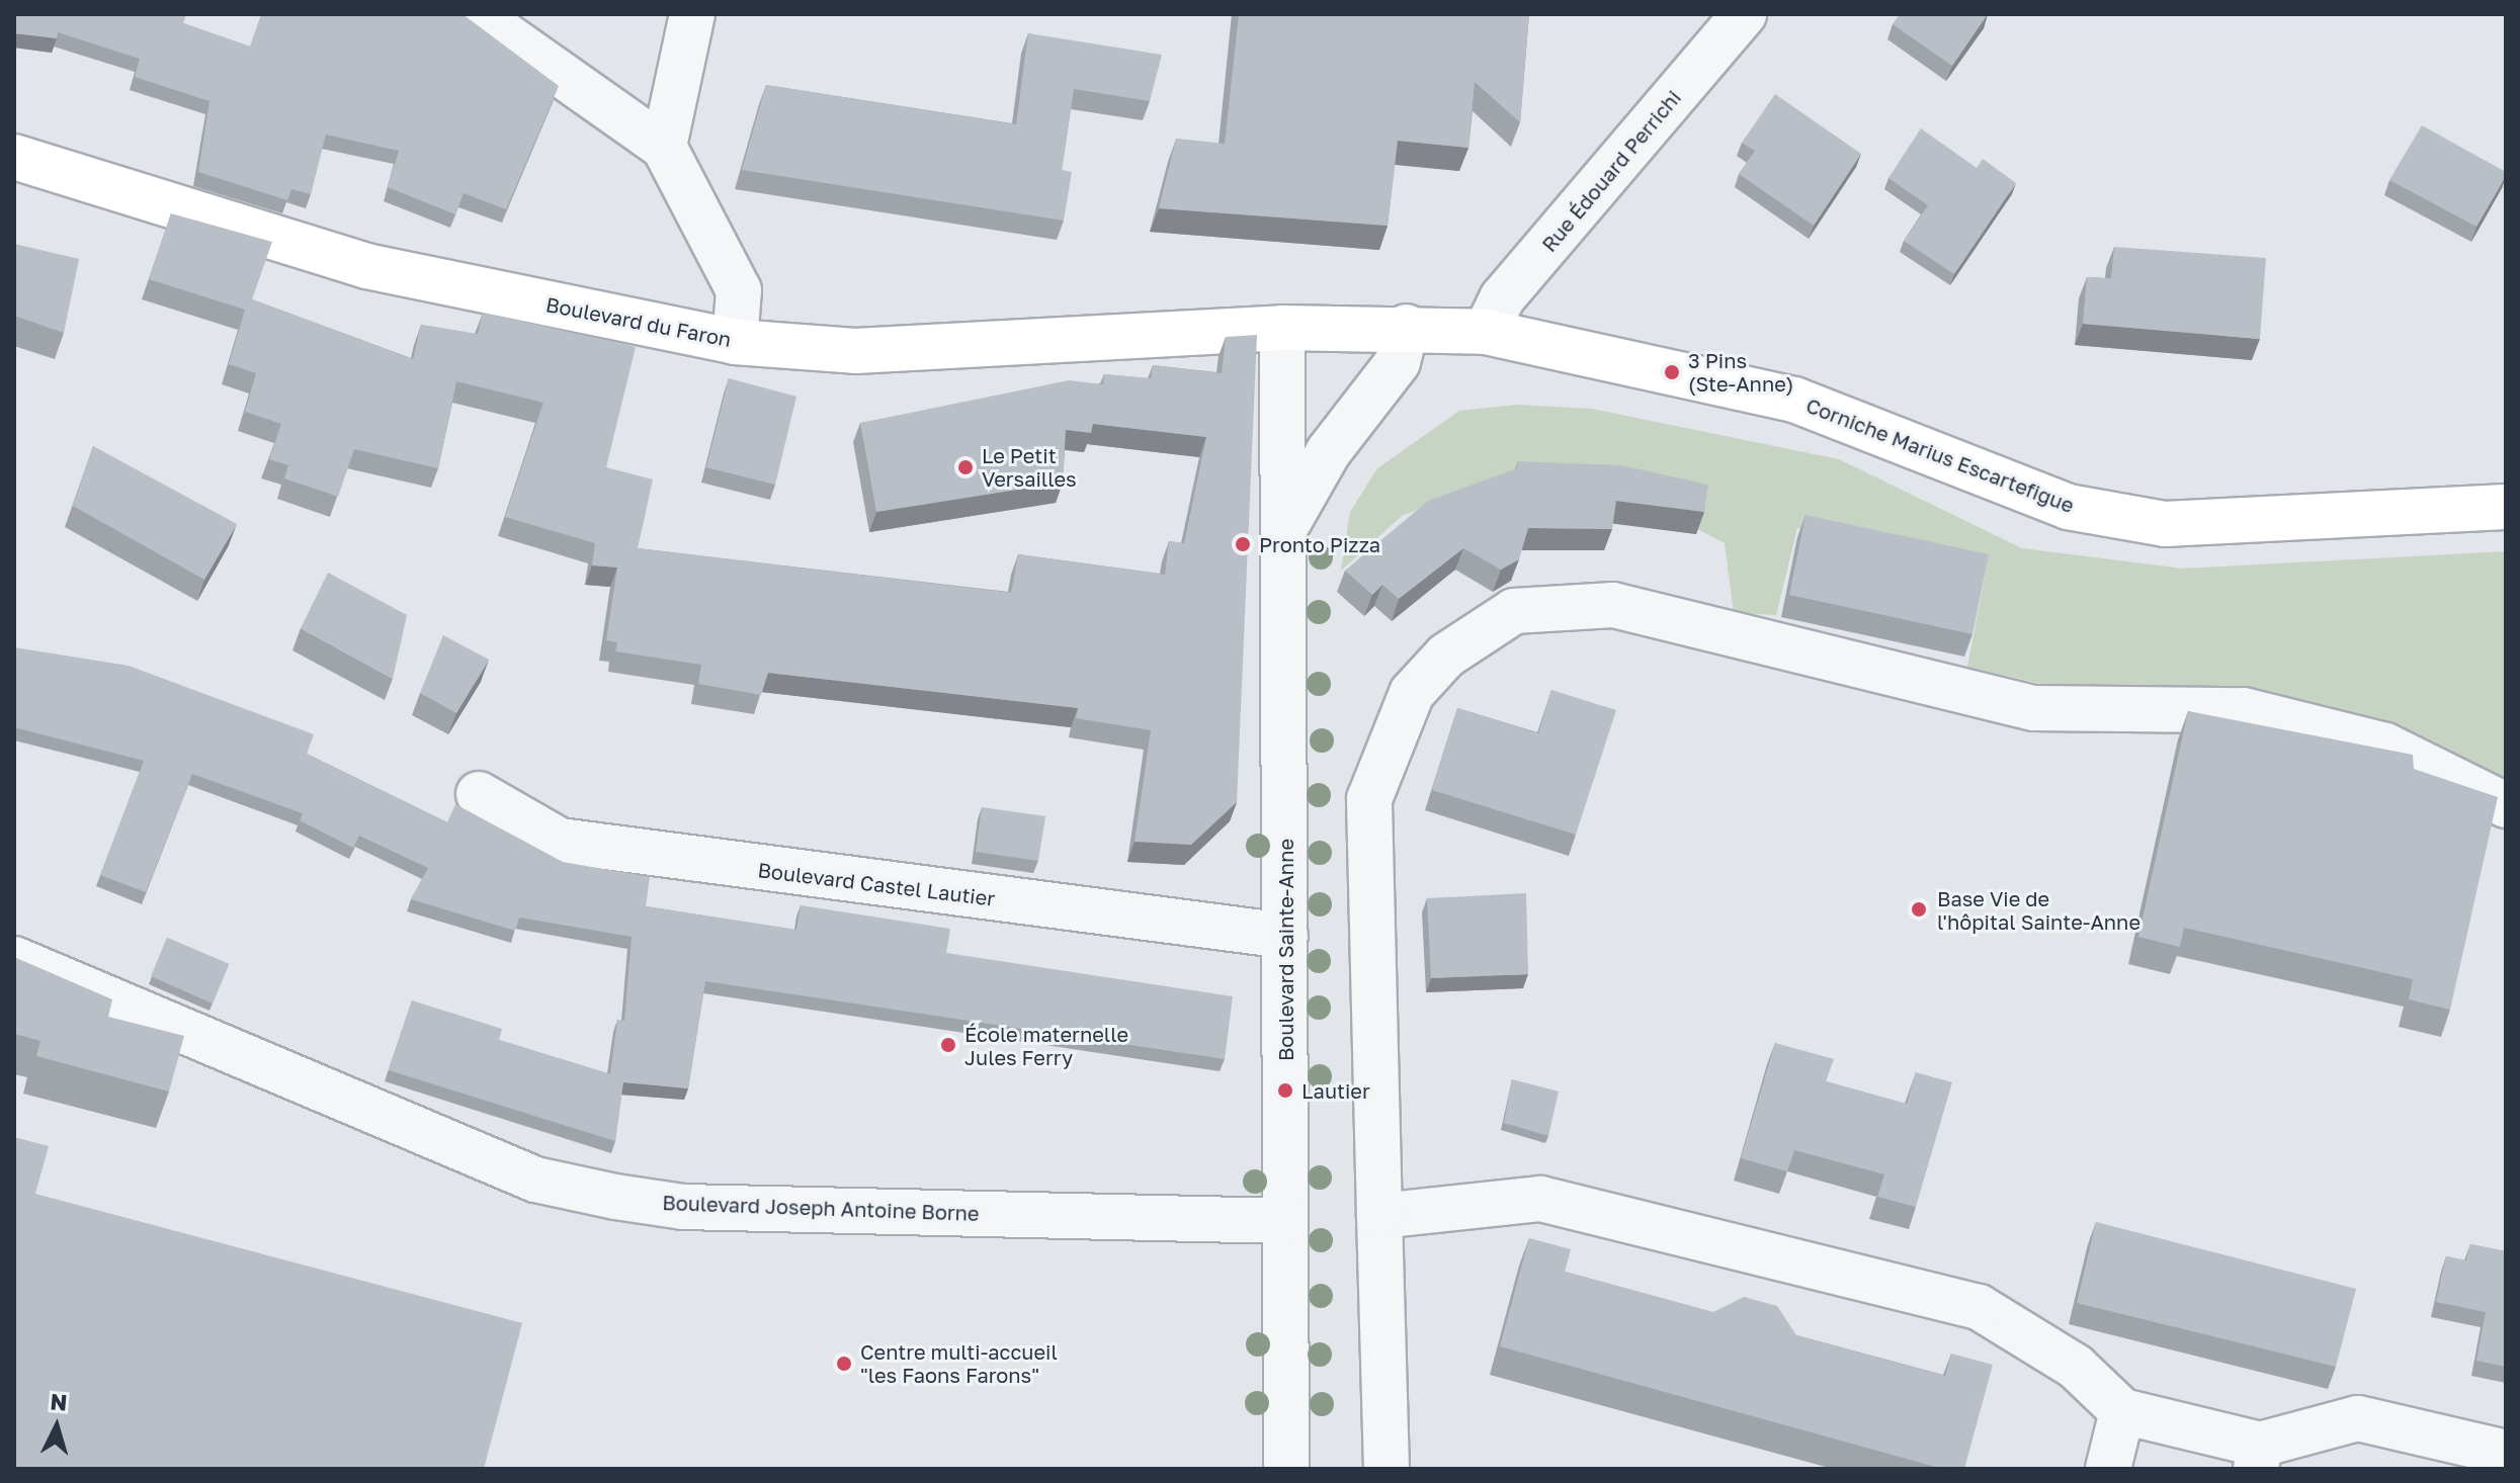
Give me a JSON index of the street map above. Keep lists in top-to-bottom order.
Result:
{
  "streets": {
    "main road": ["Boulevard du Faron", "Corniche Marius Escartefigue"],
    "street": [
      "Rue Édouard Perrichi",
      "Boulevard Castel Lautier",
      "Boulevard Sainte-Anne",
      "Boulevard Joseph Antoine Borne"
    ]
  },
  "crossings": [
    ["Rue Édouard Perrichi", "Corniche Marius Escartefigue"],
    ["Boulevard du Faron", "Corniche Marius Escartefigue"],
    ["Boulevard du Faron", "Boulevard Sainte-Anne"],
    ["Corniche Marius Escartefigue", "Boulevard Sainte-Anne"],
    ["Boulevard Castel Lautier", "Boulevard Sainte-Anne"],
    ["Boulevard Sainte-Anne", "Boulevard Joseph Antoine Borne"]
  ],
  "places": [
    "3 Pins (Ste-Anne)",
    "Le Petit Versailles",
    "Pronto Pizza",
    "Base Vie de l'hôpital Sainte-Anne",
    "École maternelle Jules Ferry",
    "Lautier",
    "Centre multi-accueil \"les Faons Farons\""
  ],
  "north": "top"
}
